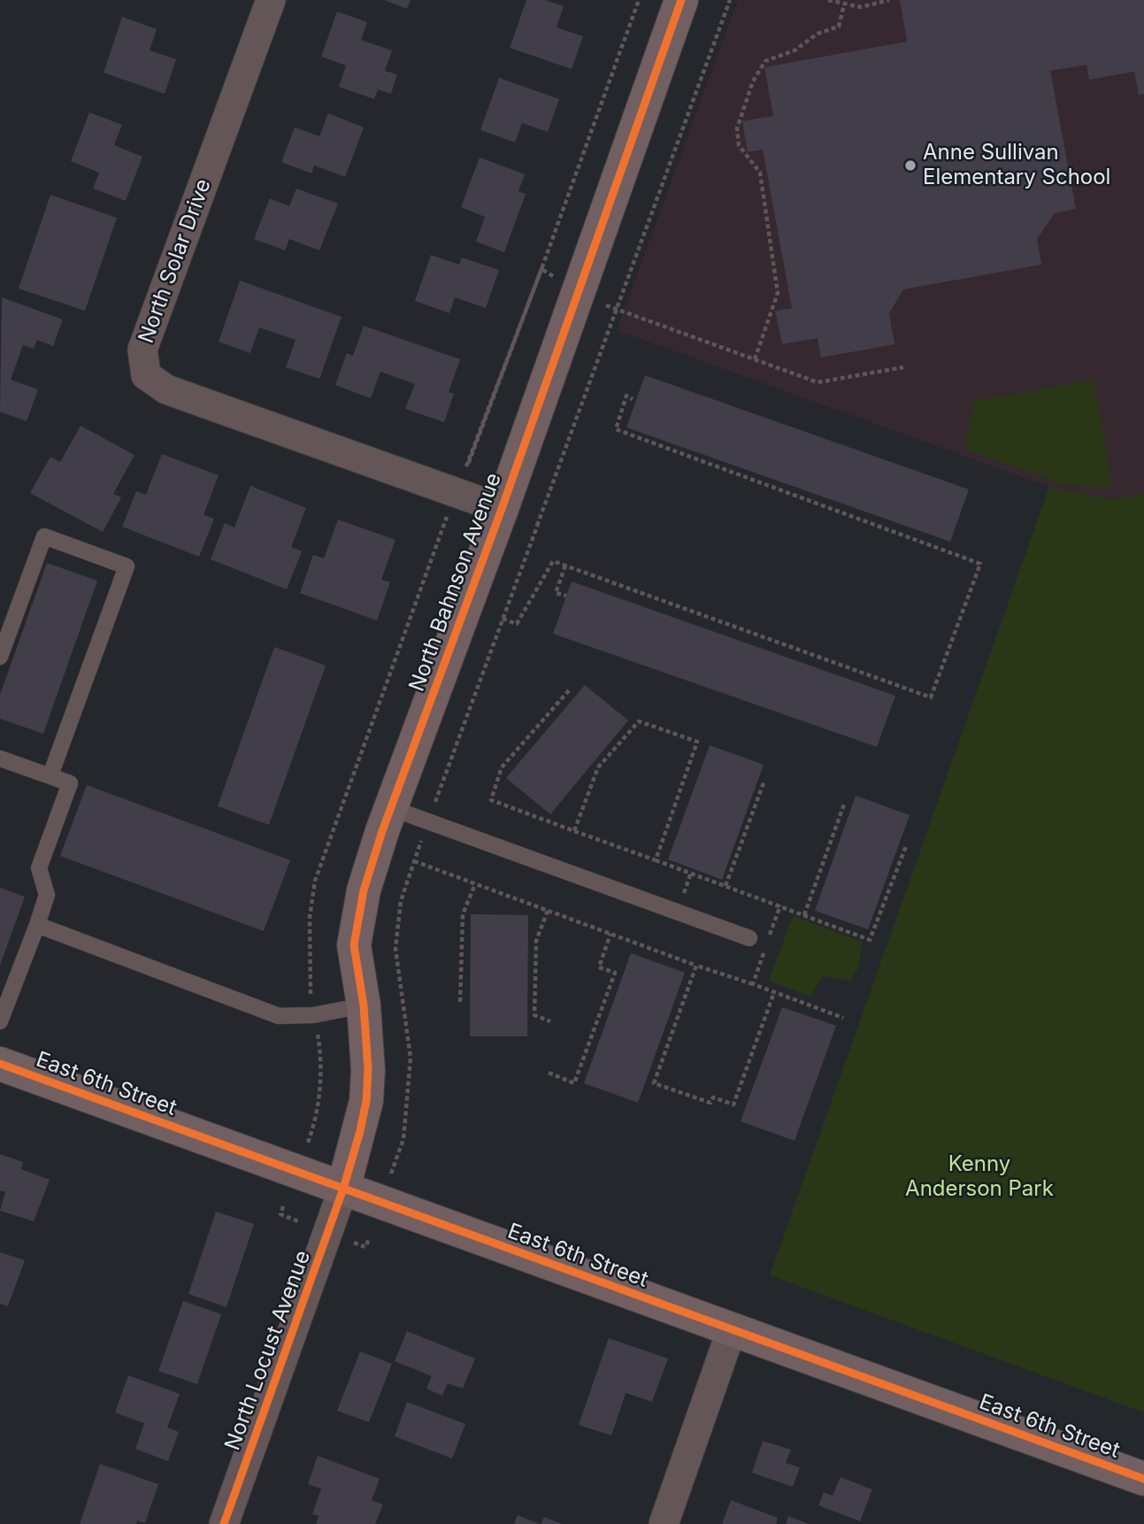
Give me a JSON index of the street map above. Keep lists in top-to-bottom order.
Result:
{
  "streets": {
    "street": [
      "North Solar Drive",
      "North Bahnson Avenue",
      "East 6th Street",
      "North Locust Avenue"
    ]
  },
  "crossings": [
    ["North Solar Drive", "North Bahnson Avenue"],
    ["North Bahnson Avenue", "East 6th Street"],
    ["North Bahnson Avenue", "North Locust Avenue"],
    ["East 6th Street", "North Locust Avenue"]
  ],
  "parks": ["Kenny Anderson Park"],
  "places": ["Anne Sullivan Elementary School"]
}
